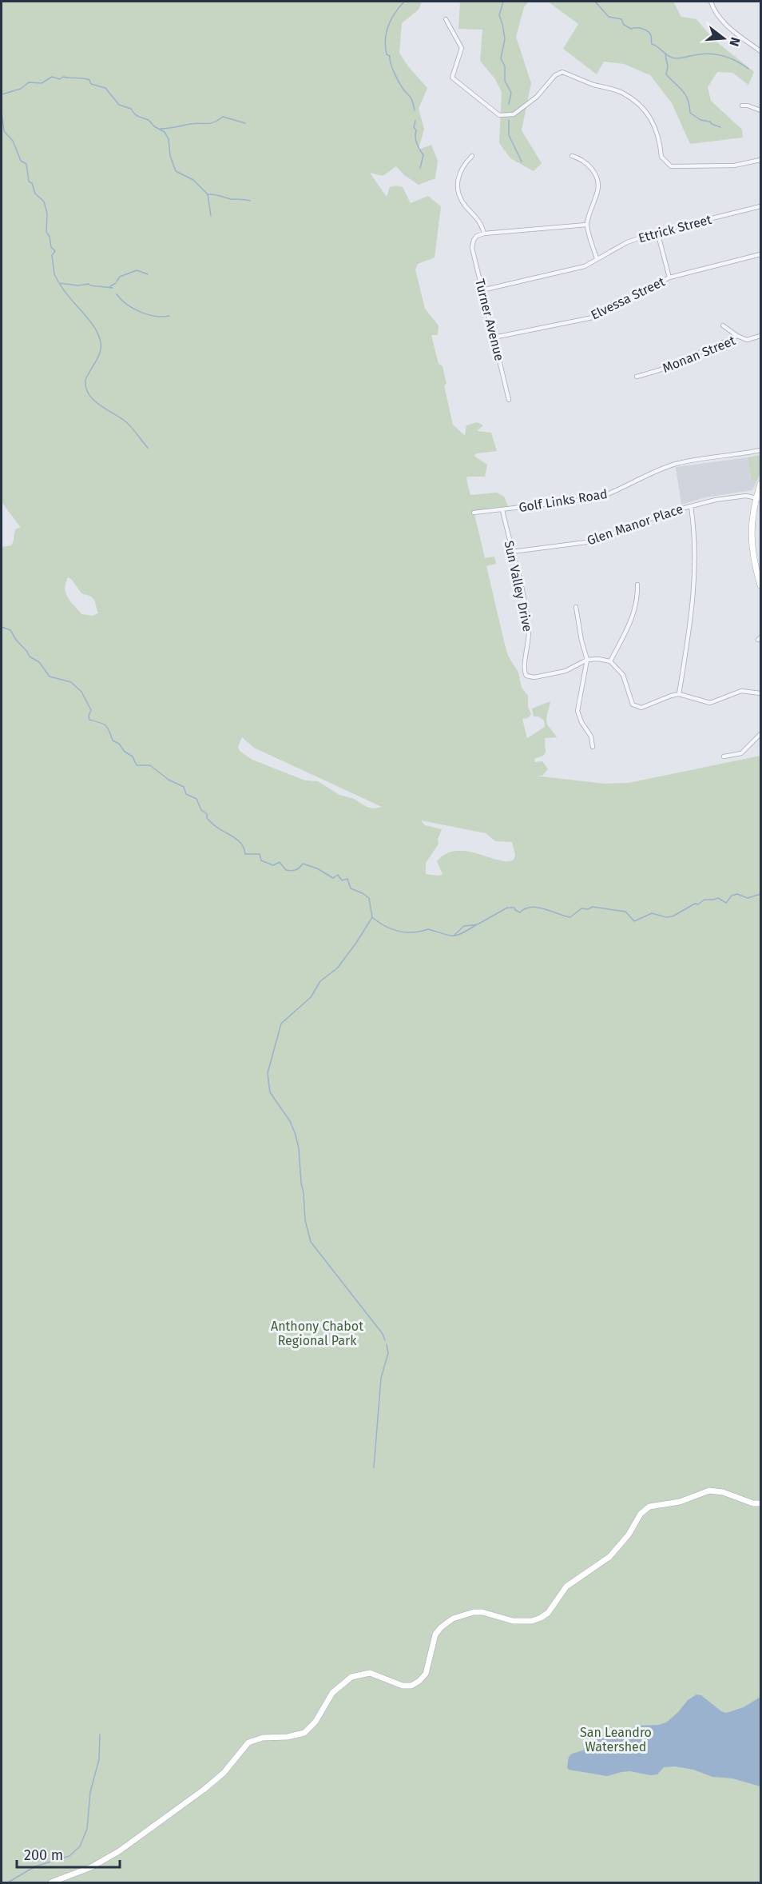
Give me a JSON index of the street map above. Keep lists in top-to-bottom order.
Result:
{
  "streets": {
    "street": [
      "Ettrick Street",
      "Elvessa Street",
      "Turner Avenue",
      "Monan Street",
      "Golf Links Road",
      "Glen Manor Place",
      "Sun Valley Drive"
    ]
  },
  "crossings": [
    ["Ettrick Street", "Turner Avenue"],
    ["Elvessa Street", "Turner Avenue"],
    ["Golf Links Road", "Sun Valley Drive"],
    ["Glen Manor Place", "Sun Valley Drive"]
  ],
  "parks": ["Anthony Chabot Regional Park", "San Leandro Watershed"],
  "scale_bar": "200 m",
  "north": "right"
}
